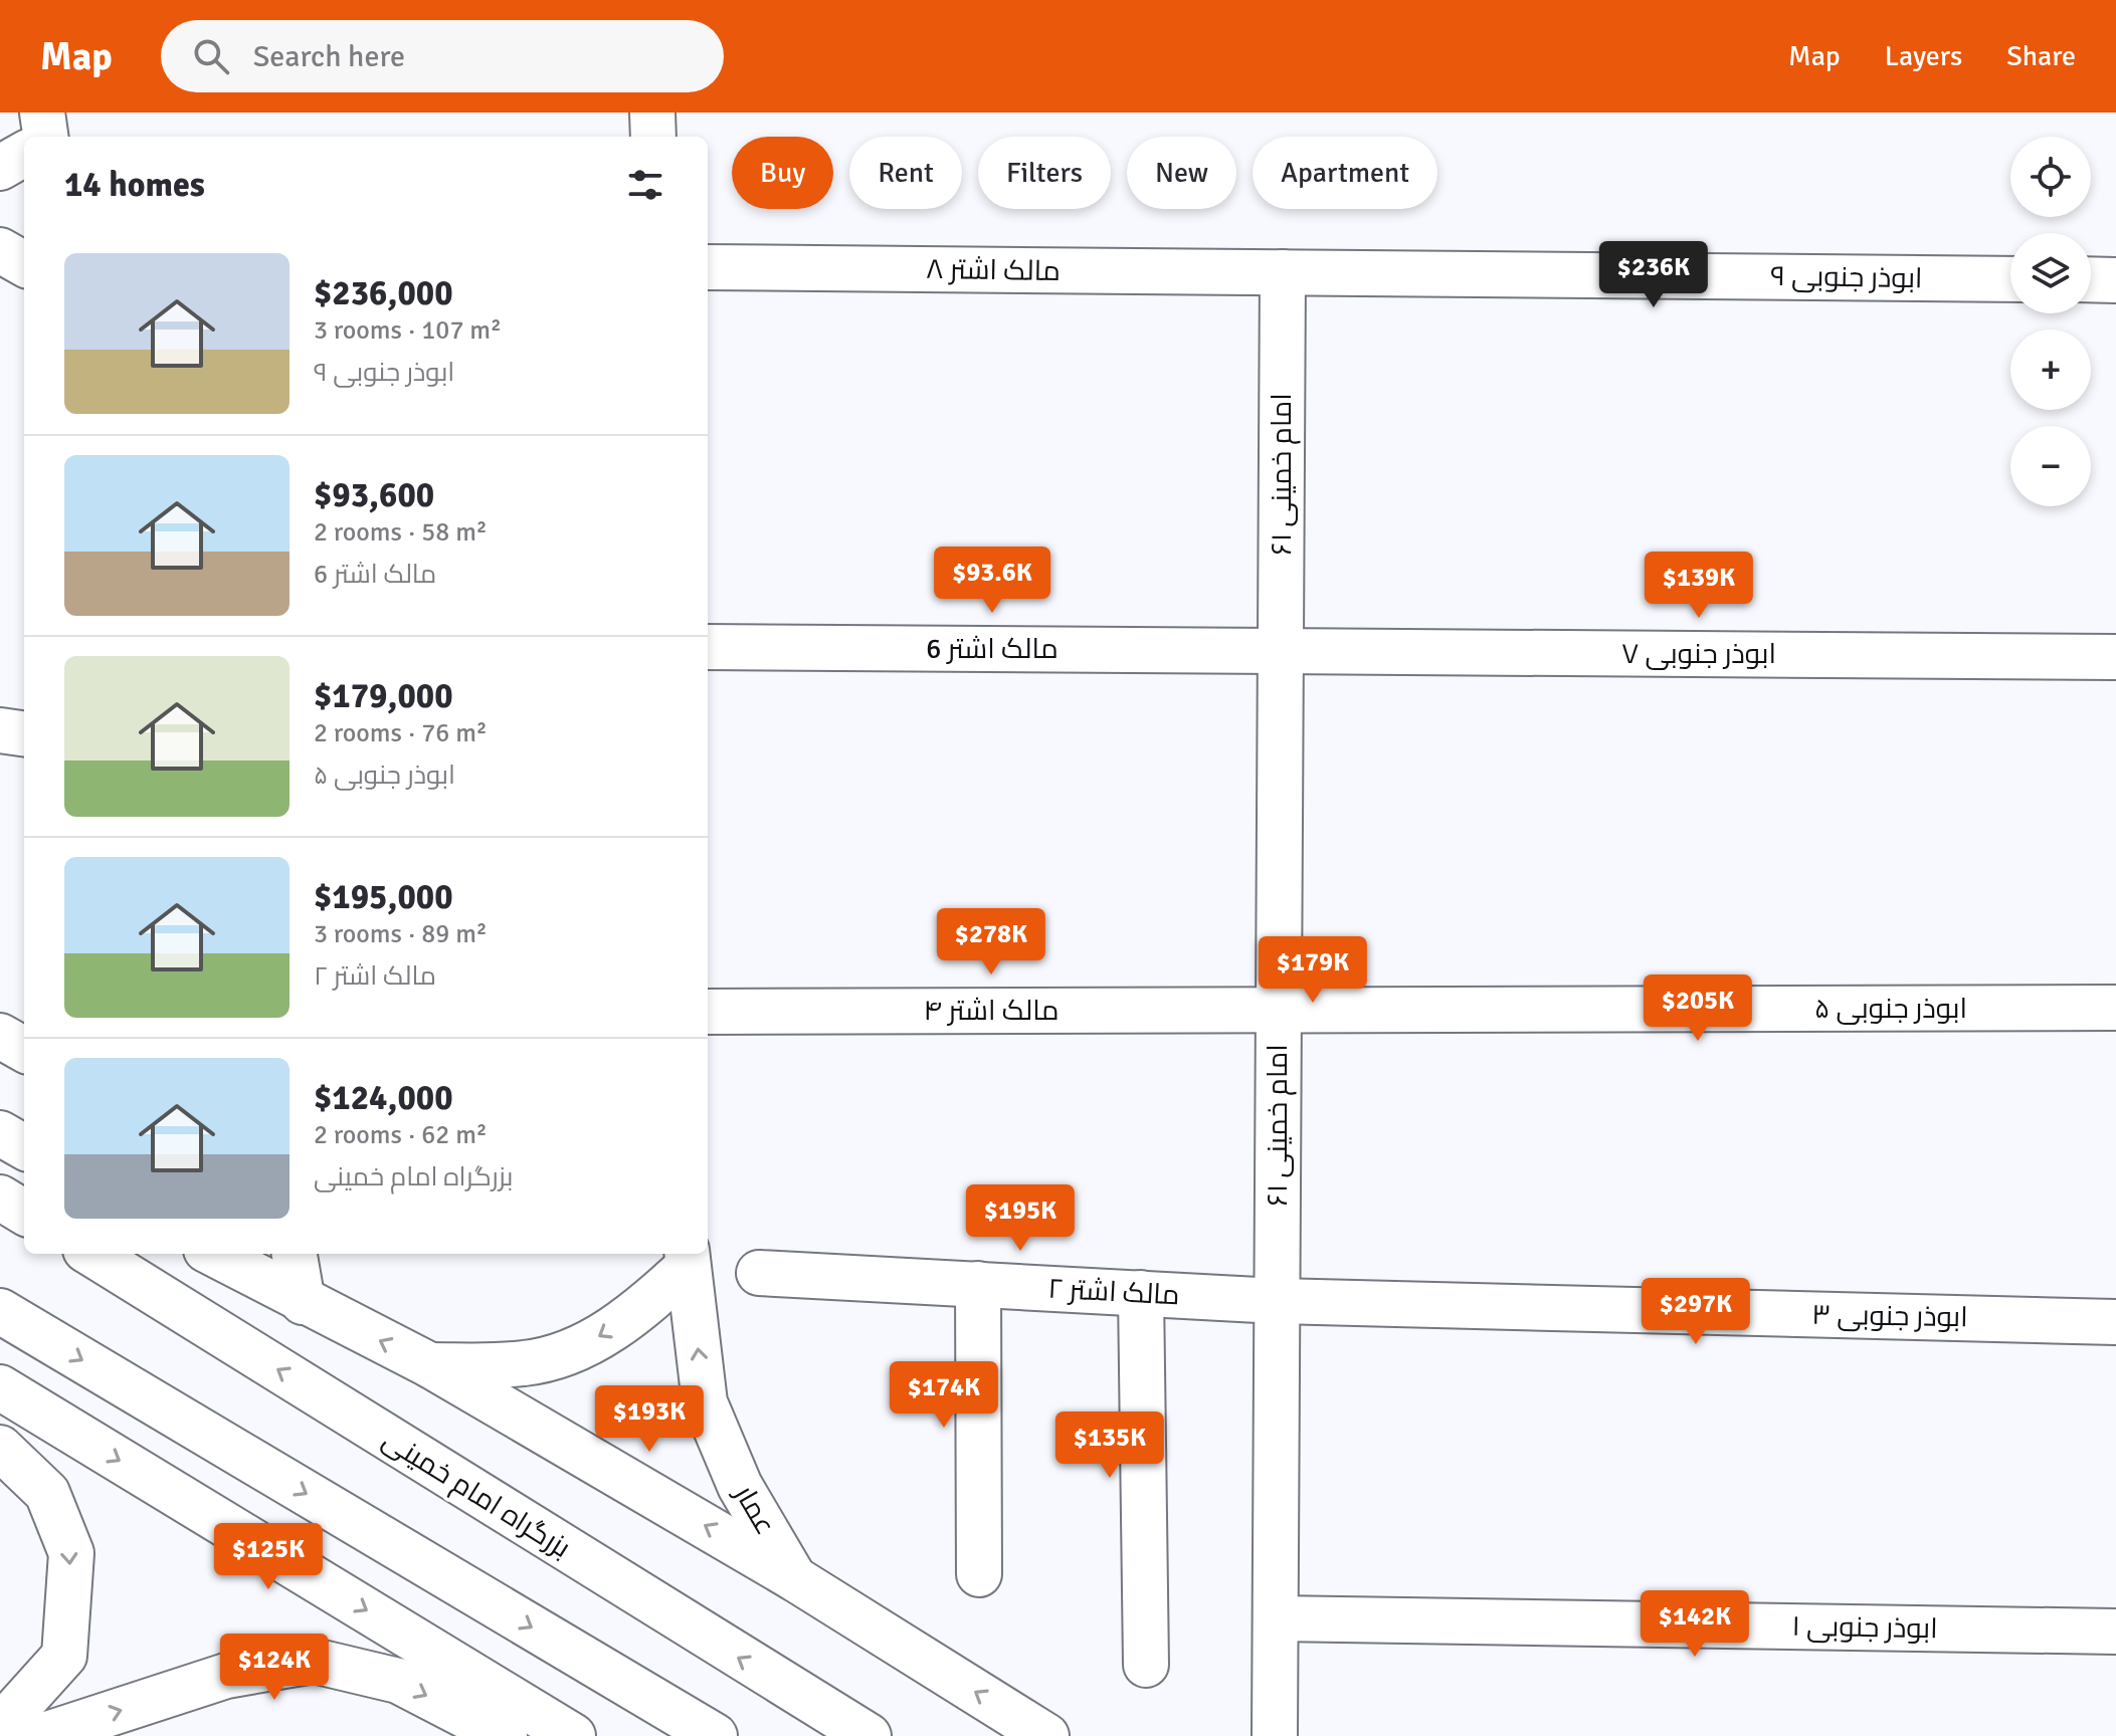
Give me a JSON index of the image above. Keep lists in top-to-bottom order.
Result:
{
  "streets": {
    "main road": [
      "مالک اشتر ۸",
      "ابوذر جنوبی ۹",
      "امام خمینی ۶۱",
      "مالک اشتر 6",
      "ابوذر جنوبی ۷",
      "ابوذر جنوبی ۵",
      "مالک اشتر ۴",
      "مالک اشتر ۲",
      "ابوذر جنوبی ۳",
      "بزرگراه امام خمینی",
      "عمار",
      "ابوذر جنوبی ۱"
    ]
  },
  "crossings": [
    ["مالک اشتر ۸", "ابوذر جنوبی ۹"],
    ["مالک اشتر ۸", "امام خمینی ۶۱"],
    ["ابوذر جنوبی ۹", "امام خمینی ۶۱"],
    ["امام خمینی ۶۱", "مالک اشتر 6"],
    ["امام خمینی ۶۱", "ابوذر جنوبی ۷"],
    ["امام خمینی ۶۱", "ابوذر جنوبی ۵"],
    ["امام خمینی ۶۱", "مالک اشتر ۴"],
    ["امام خمینی ۶۱", "مالک اشتر ۲"],
    ["امام خمینی ۶۱", "ابوذر جنوبی ۳"],
    ["امام خمینی ۶۱", "ابوذر جنوبی ۱"],
    ["مالک اشتر 6", "ابوذر جنوبی ۷"],
    ["ابوذر جنوبی ۵", "مالک اشتر ۴"],
    ["مالک اشتر ۲", "ابوذر جنوبی ۳"]
  ],
  "page": {
    "header": "Map",
    "search": "Search here",
    "nav": ["Map", "Layers", "Share"],
    "map_buttons": ["+", "−"],
    "chip": [
      "Buy",
      "Rent",
      "Filters",
      "New",
      "Apartment"
    ],
    "heading": "14 homes",
    "list": [
      {
        "name": "$236,000",
        "note": "3 rooms · 107 m² · ابوذر جنوبی ۹"
      },
      {
        "name": "$93,600",
        "note": "2 rooms · 58 m² · مالک اشتر 6"
      },
      {
        "name": "$179,000",
        "note": "2 rooms · 76 m² · ابوذر جنوبی ۵"
      },
      {
        "name": "$195,000",
        "note": "3 rooms · 89 m² · مالک اشتر ۲"
      },
      {
        "name": "$124,000",
        "note": "2 rooms · 62 m² · بزرگراه امام خمینی"
      }
    ],
    "price": [
      "$236K",
      "$93.6K",
      "$139K",
      "$278K",
      "$179K",
      "$205K",
      "$195K",
      "$297K",
      "$174K",
      "$193K",
      "$135K",
      "$125K",
      "$142K",
      "$124K"
    ]
  }
}
